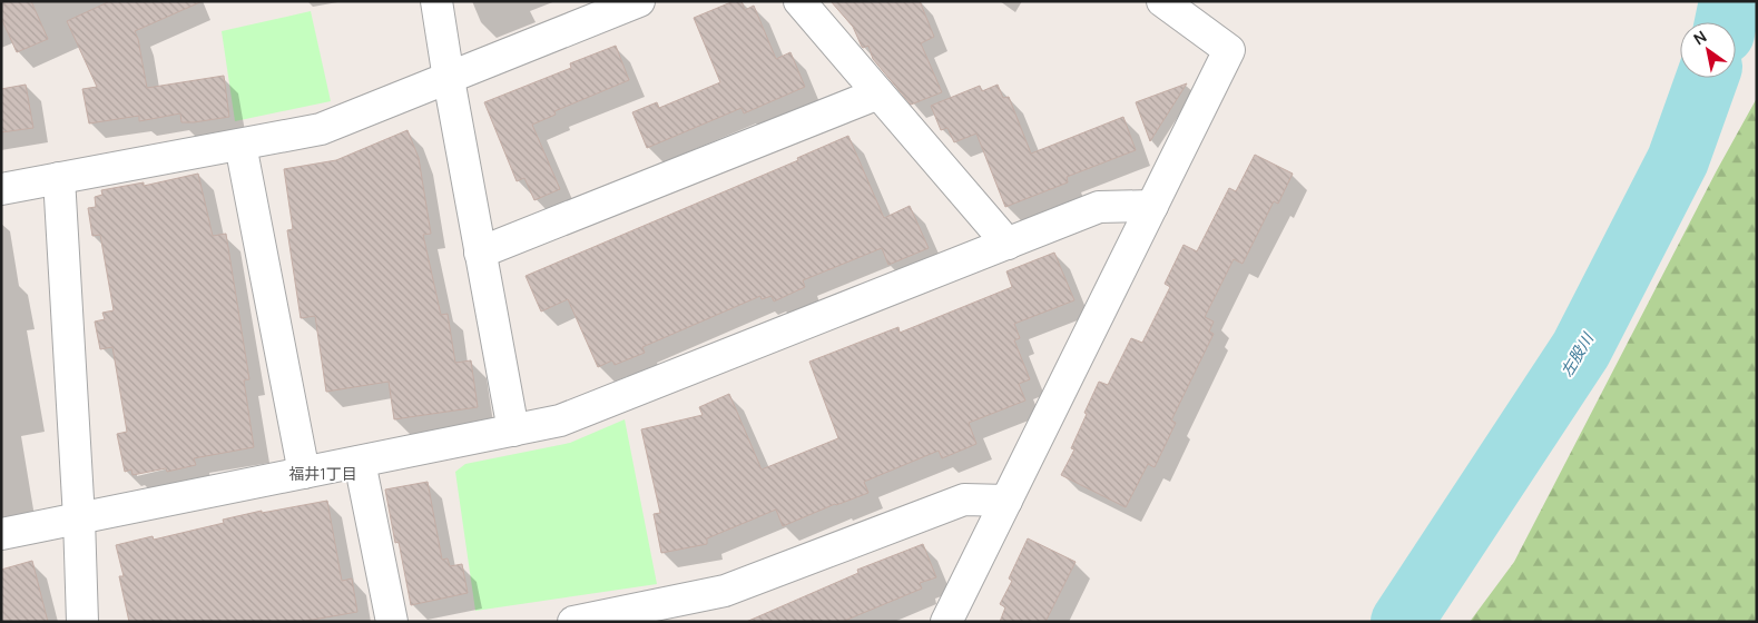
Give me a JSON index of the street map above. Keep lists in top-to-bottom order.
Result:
{
  "districts": ["福井1丁目"],
  "water": ["左股川"],
  "north": "top left"
}
